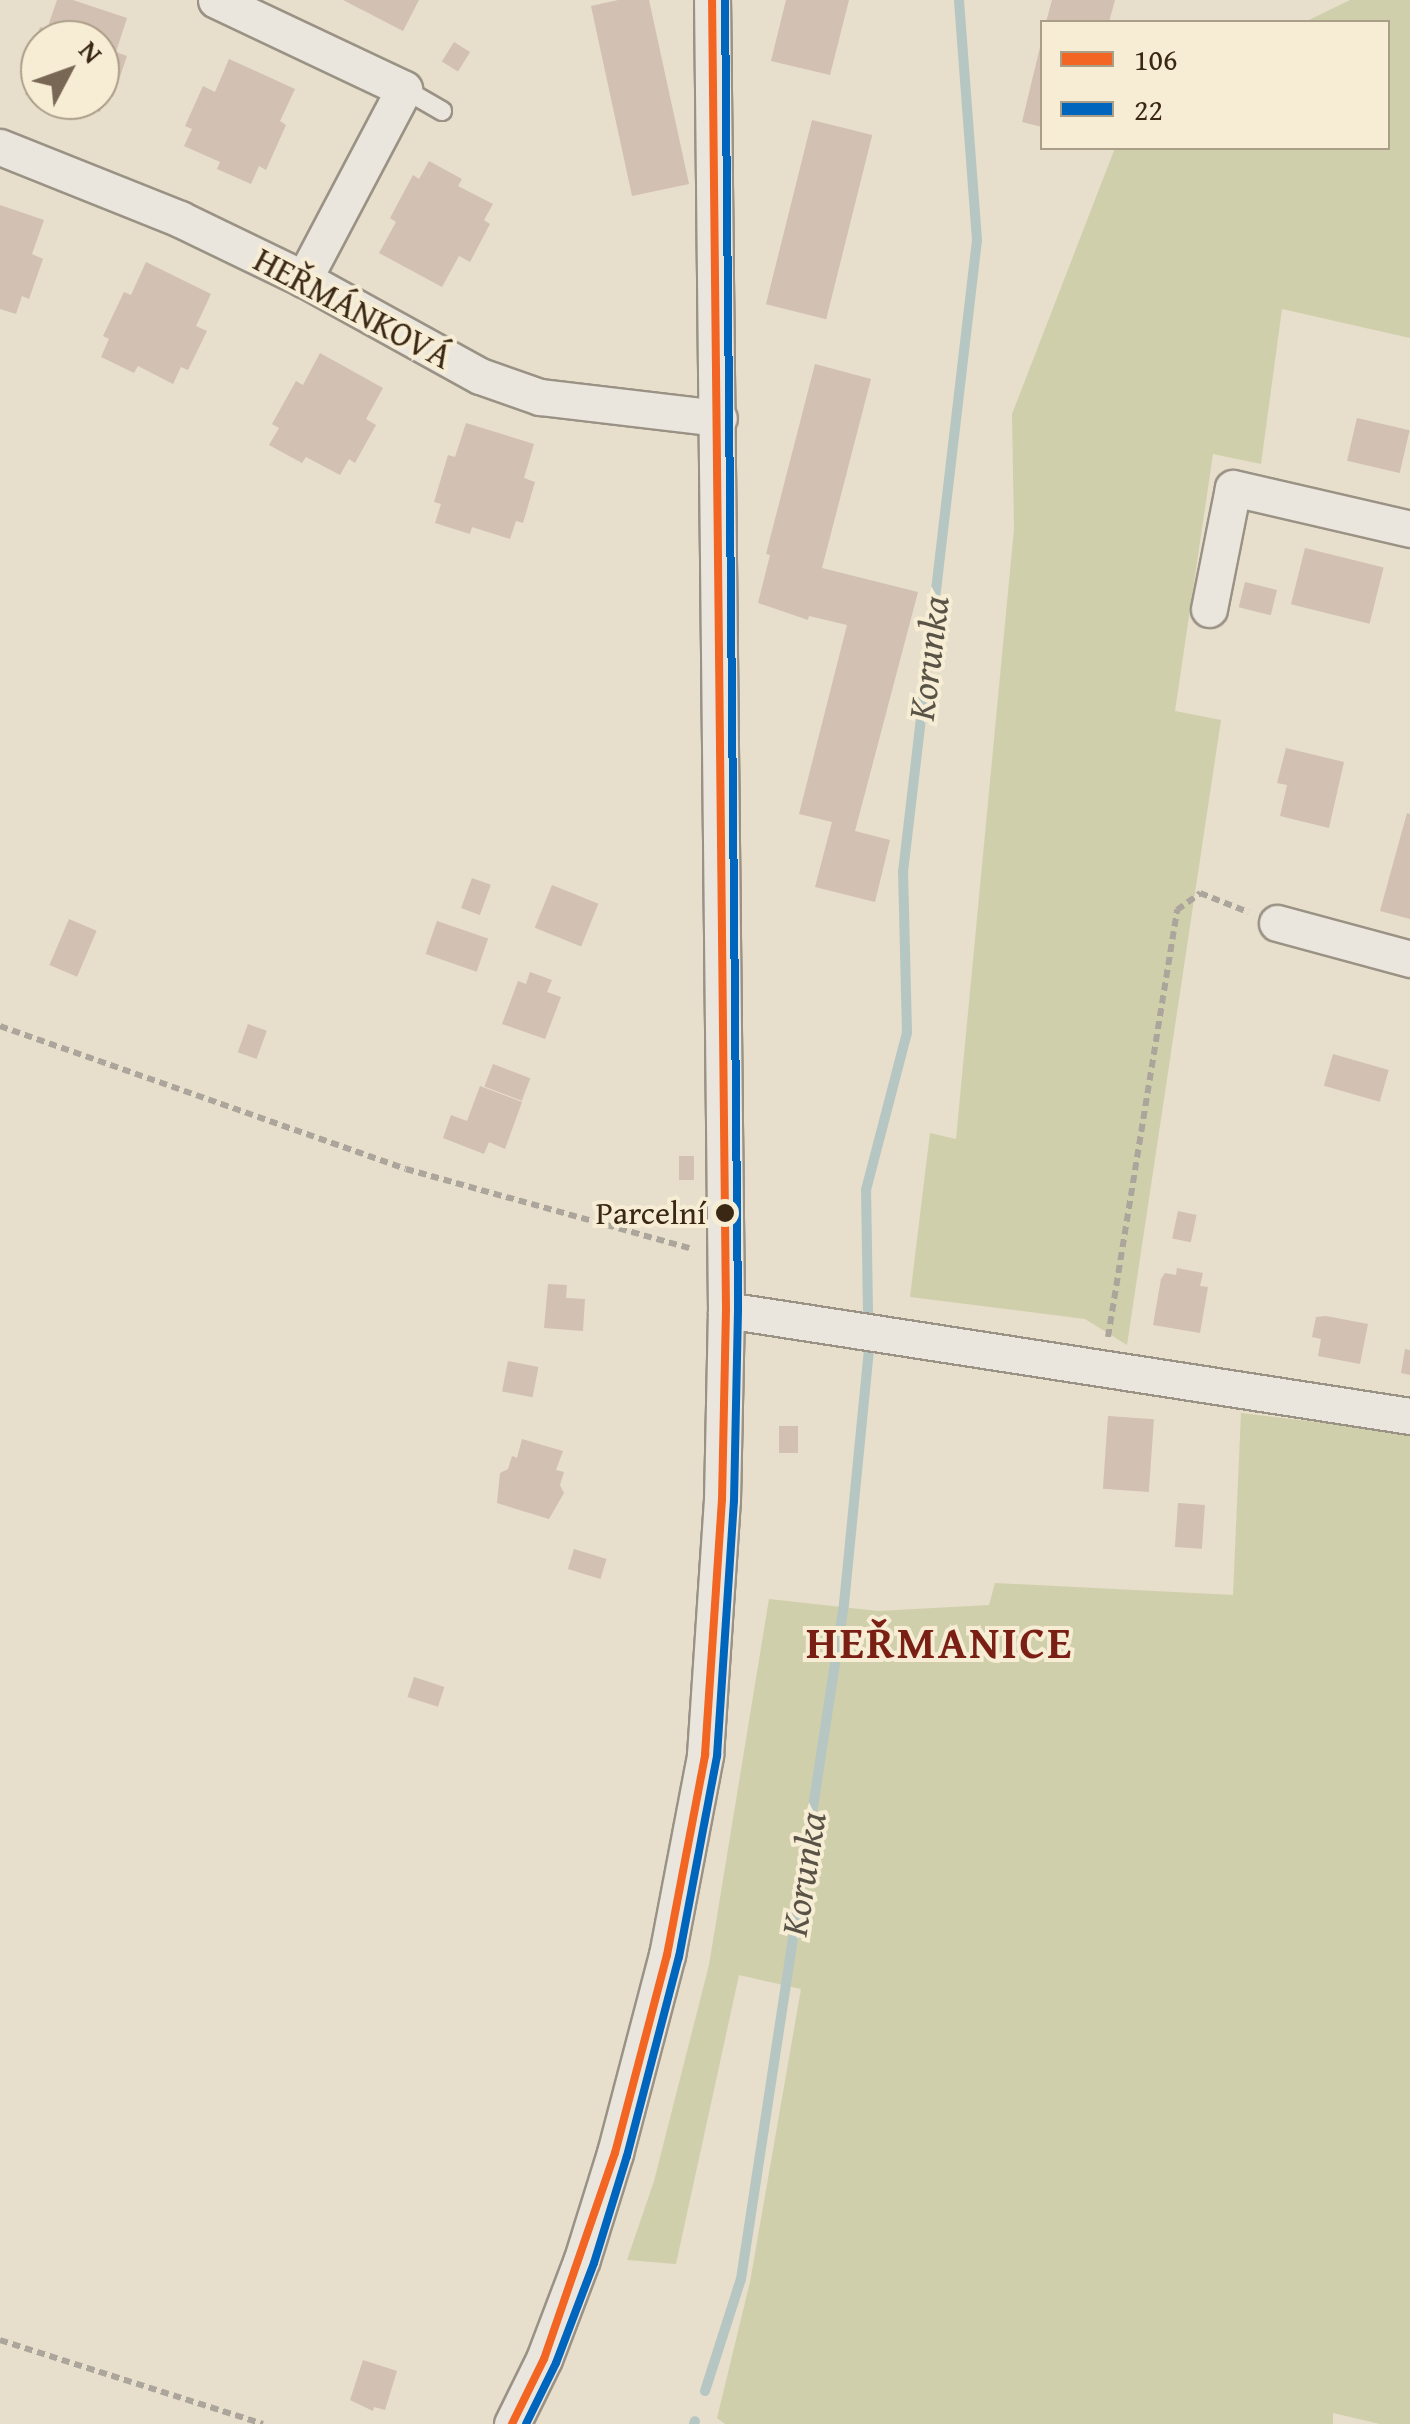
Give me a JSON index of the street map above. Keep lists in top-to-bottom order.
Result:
{
  "streets": {
    "street": ["HEŘMÁNKOVÁ"]
  },
  "districts": ["HEŘMANICE"],
  "water": ["Korunka"],
  "places": ["Parcelní"],
  "lines": ["transit line 106", "transit line 22"],
  "legend": ["106", "22"],
  "north": "top right"
}
